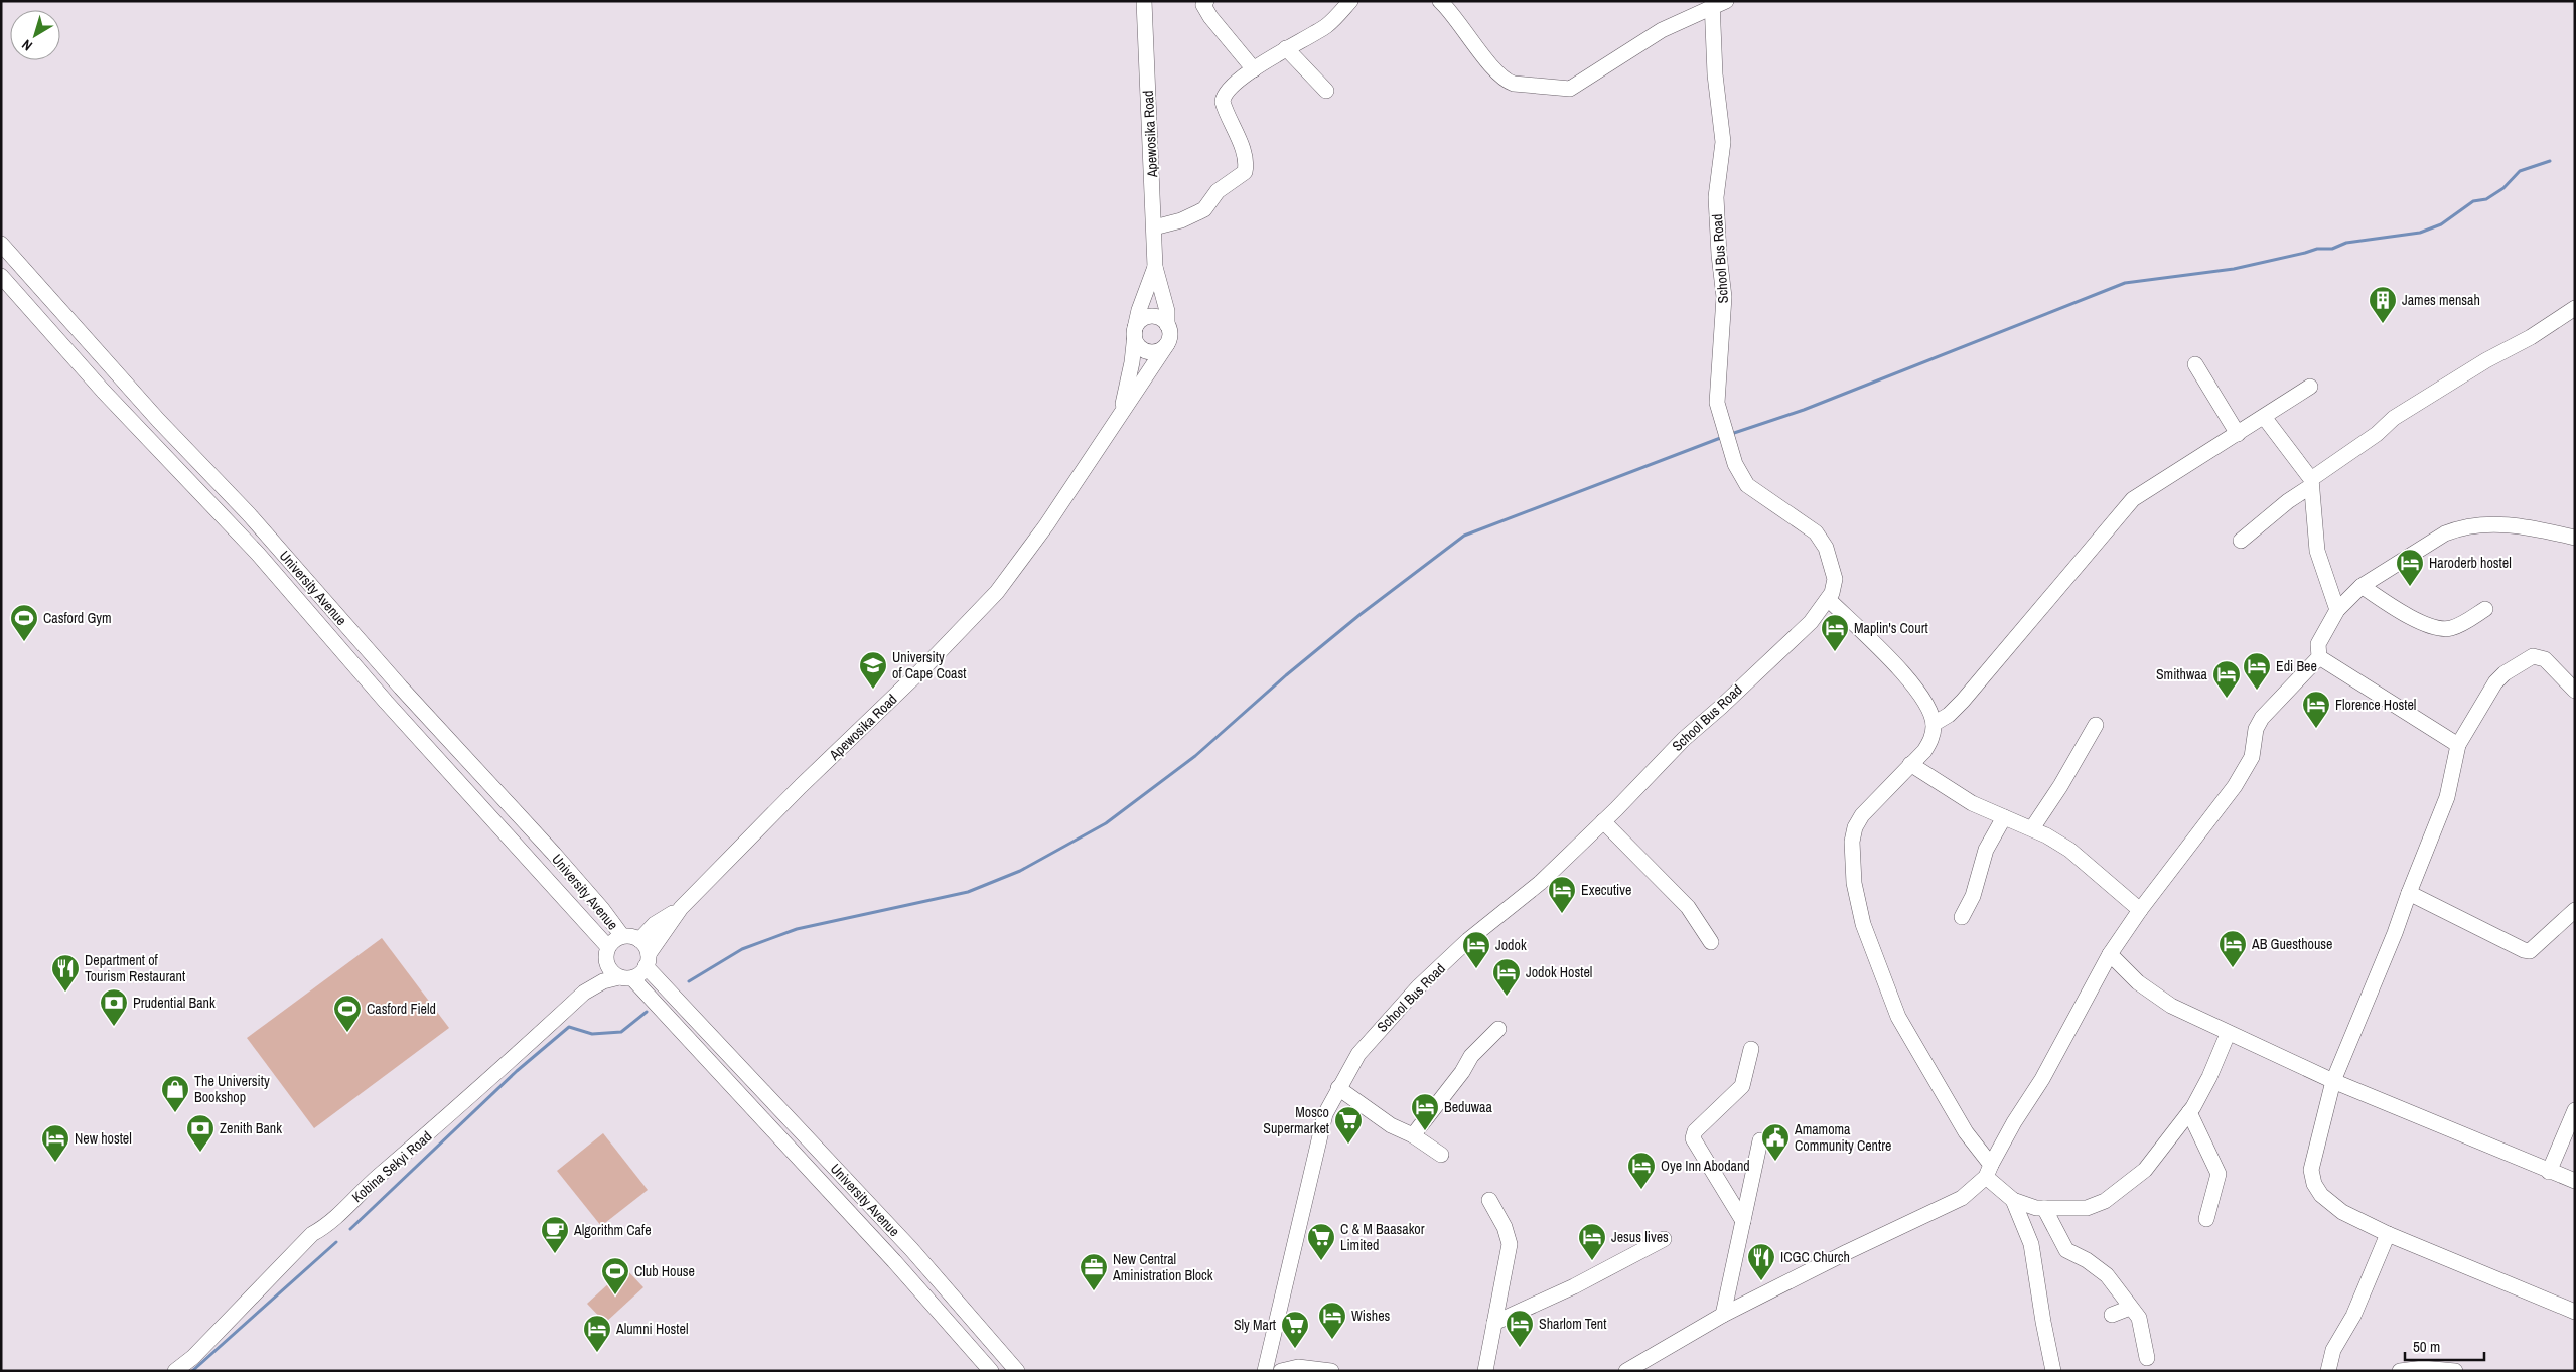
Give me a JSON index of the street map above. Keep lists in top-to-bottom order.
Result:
{
  "streets": {
    "street": [
      "Apewosika Road",
      "School Bus Road",
      "University Avenue",
      "Kobina Sekyi Road"
    ]
  },
  "crossings": [
    ["University Avenue", "Kobina Sekyi Road"]
  ],
  "places": {
    "building": ["James mensah"],
    "hotel": [
      "Haroderb hostel",
      "Maplin's Court",
      "Edi Bee",
      "Smithwaa",
      "Florence Hostel",
      "Executive",
      "AB Guesthouse",
      "Jodok",
      "Jodok Hostel",
      "Beduwaa",
      "New hostel",
      "Oye Inn Abodand",
      "Jesus lives",
      "Wishes",
      "Sharlom Tent",
      "Alumni Hostel"
    ],
    "sports": ["Casford Gym", "Casford Field", "Club House"],
    "school or university": ["University of Cape Coast"],
    "restaurant": ["Department of Tourism Restaurant", "ICGC Church"],
    "bank": ["Prudential Bank", "Zenith Bank"],
    "shop": ["The University Bookshop"],
    "supermarket": ["Mosco Supermarket", "C & M Baasakor Limited", "Sly Mart"],
    "public building": ["Amamoma Community Centre"],
    "cafe": ["Algorithm Cafe"],
    "office": ["New Central Aministration Block"]
  },
  "scale_bar": "50 m",
  "north": "bottom left"
}
